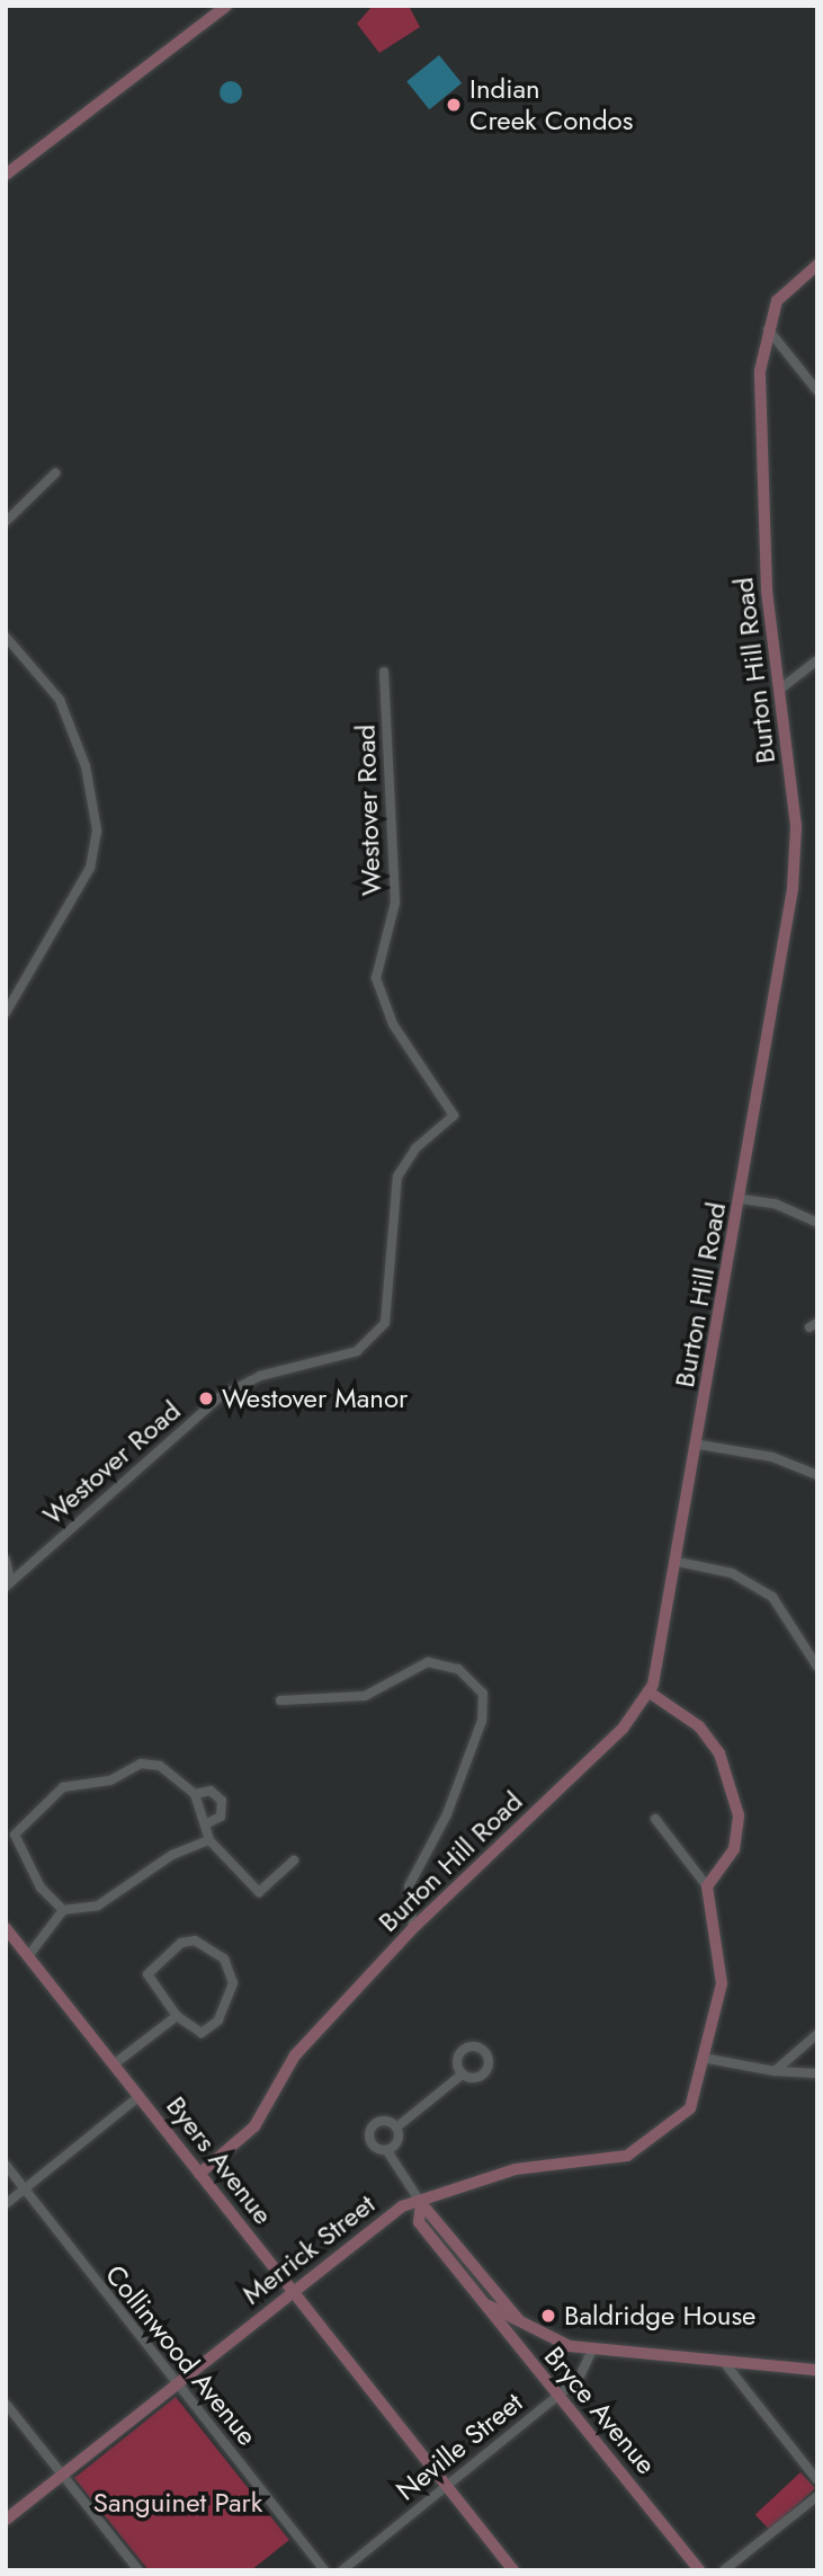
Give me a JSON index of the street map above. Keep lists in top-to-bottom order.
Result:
{
  "streets": {
    "street": [
      "Burton Hill Road",
      "Westover Road",
      "Byers Avenue",
      "Merrick Street",
      "Collinwood Avenue",
      "Bryce Avenue",
      "Neville Street"
    ]
  },
  "crossings": [
    ["Burton Hill Road", "Byers Avenue"],
    ["Byers Avenue", "Merrick Street"],
    ["Byers Avenue", "Neville Street"],
    ["Merrick Street", "Collinwood Avenue"],
    ["Merrick Street", "Bryce Avenue"],
    ["Bryce Avenue", "Neville Street"]
  ],
  "parks": ["Sanguinet Park"],
  "places": ["Indian Creek Condos", "Westover Manor", "Baldridge House"]
}
